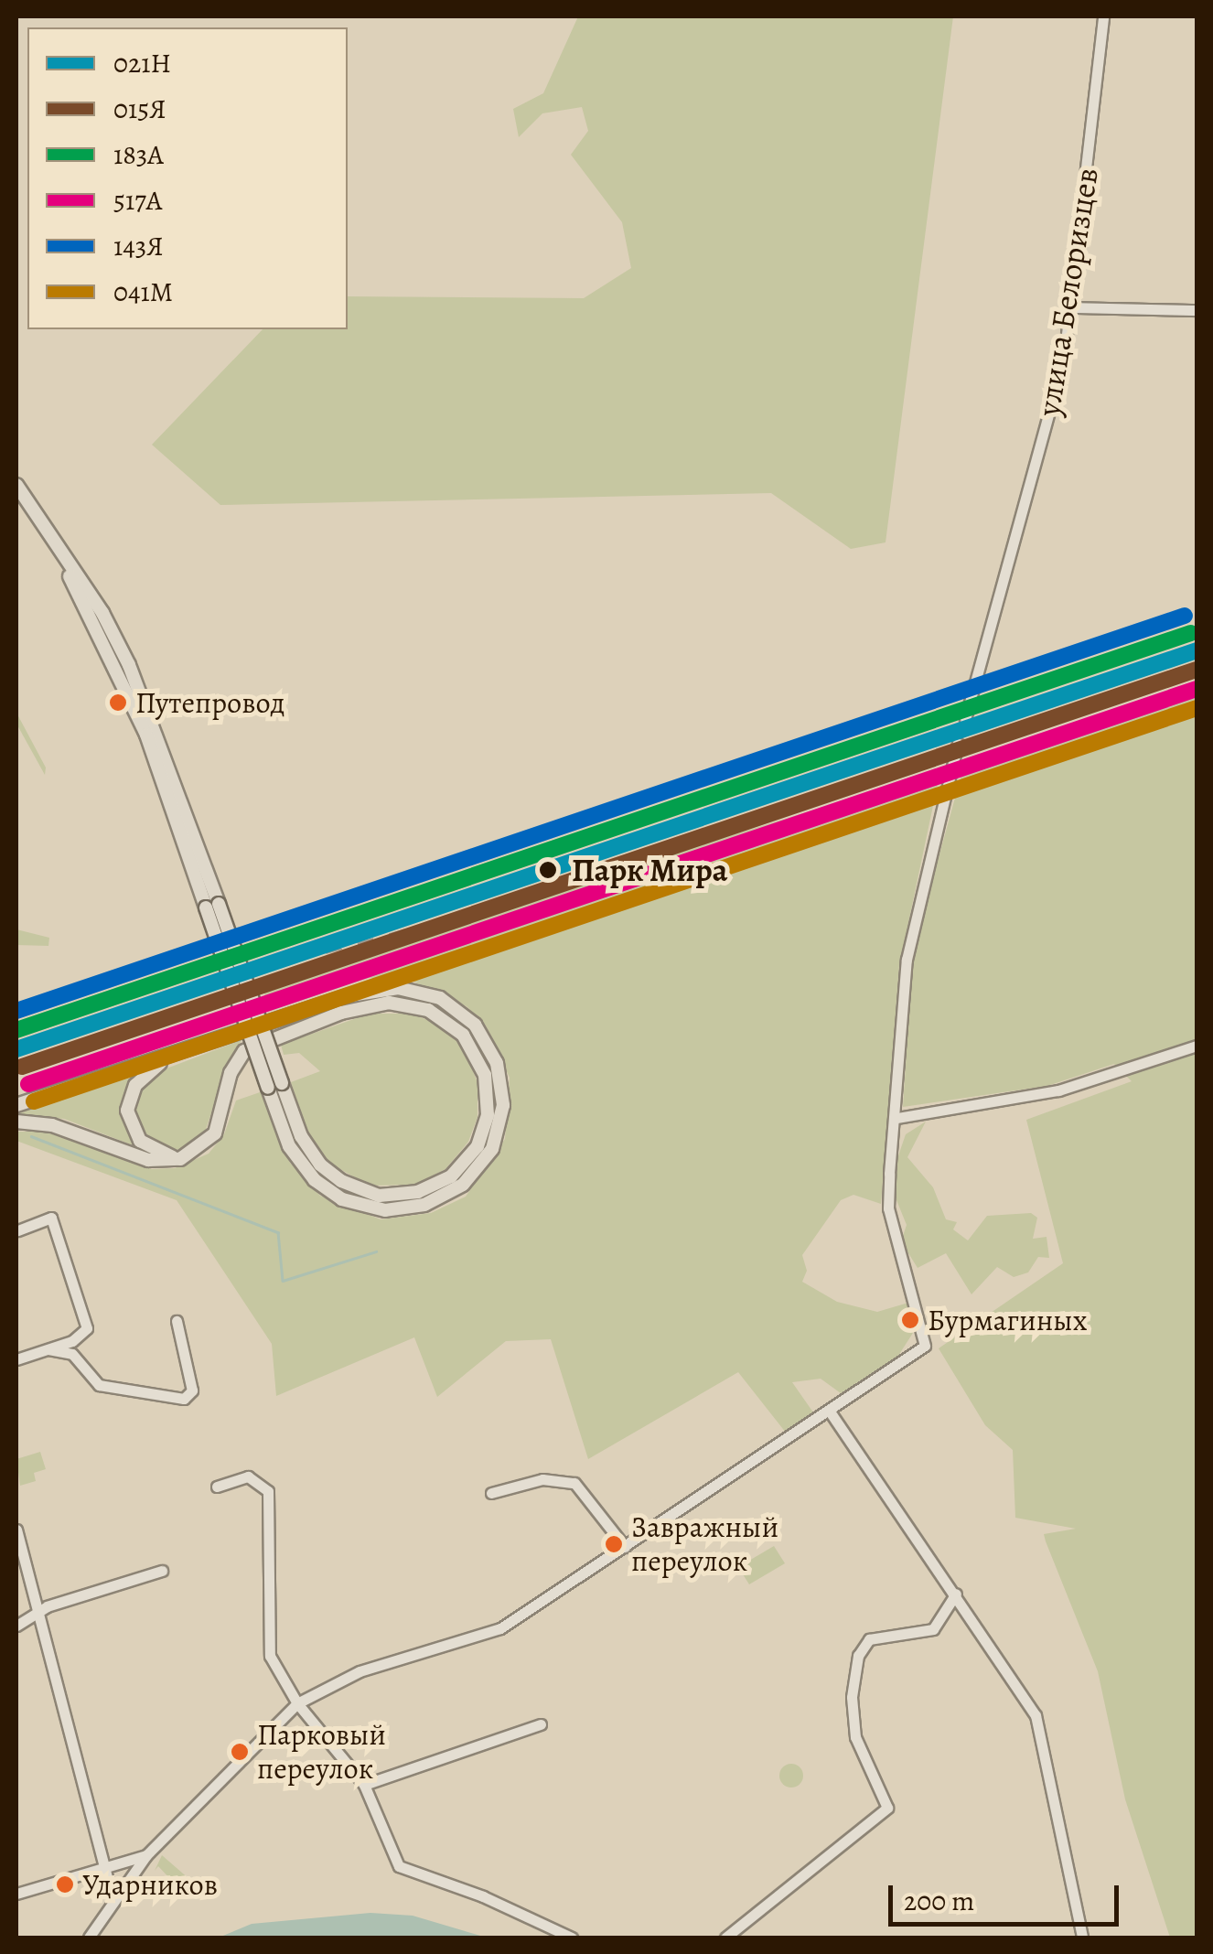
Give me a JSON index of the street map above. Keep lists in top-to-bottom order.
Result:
{
  "streets": {
    "street": ["улица Белоризцев"]
  },
  "places": [
    "Путепровод",
    "Парк Мира",
    "Бурмагиных",
    "Завражный переулок",
    "Парковый переулок",
    "Ударников"
  ],
  "lines": [
    "transit line 143Я",
    "transit line 183А",
    "transit line 021Н",
    "transit line 015Я",
    "transit line 517А",
    "transit line 041М"
  ],
  "legend": [
    "021Н",
    "015Я",
    "183А",
    "517А",
    "143Я",
    "041М"
  ],
  "scale_bar": "200 m"
}
